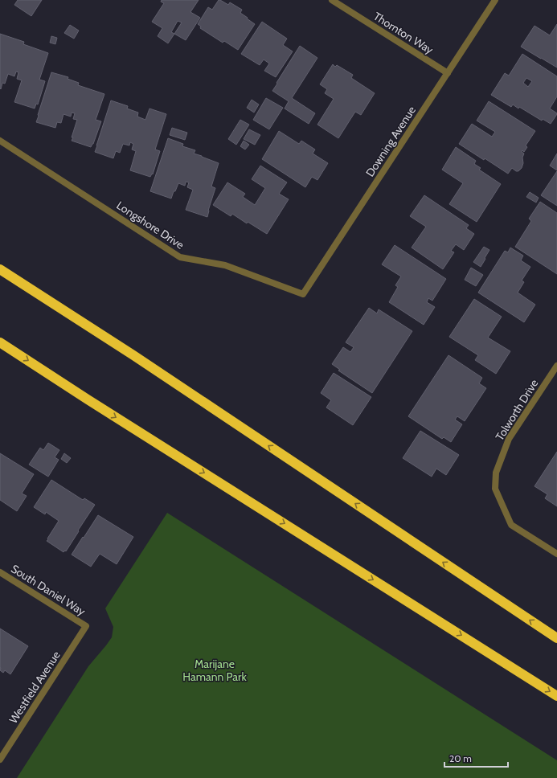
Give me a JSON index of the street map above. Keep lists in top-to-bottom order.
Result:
{
  "streets": {
    "street": [
      "Thornton Way",
      "Downing Avenue",
      "Longshore Drive",
      "Tolworth Drive",
      "South Daniel Way",
      "Westfield Avenue"
    ]
  },
  "crossings": [
    ["Thornton Way", "Downing Avenue"],
    ["Downing Avenue", "Longshore Drive"],
    ["South Daniel Way", "Westfield Avenue"]
  ],
  "parks": ["Marijane Hamann Park"],
  "scale_bar": "20 m"
}
